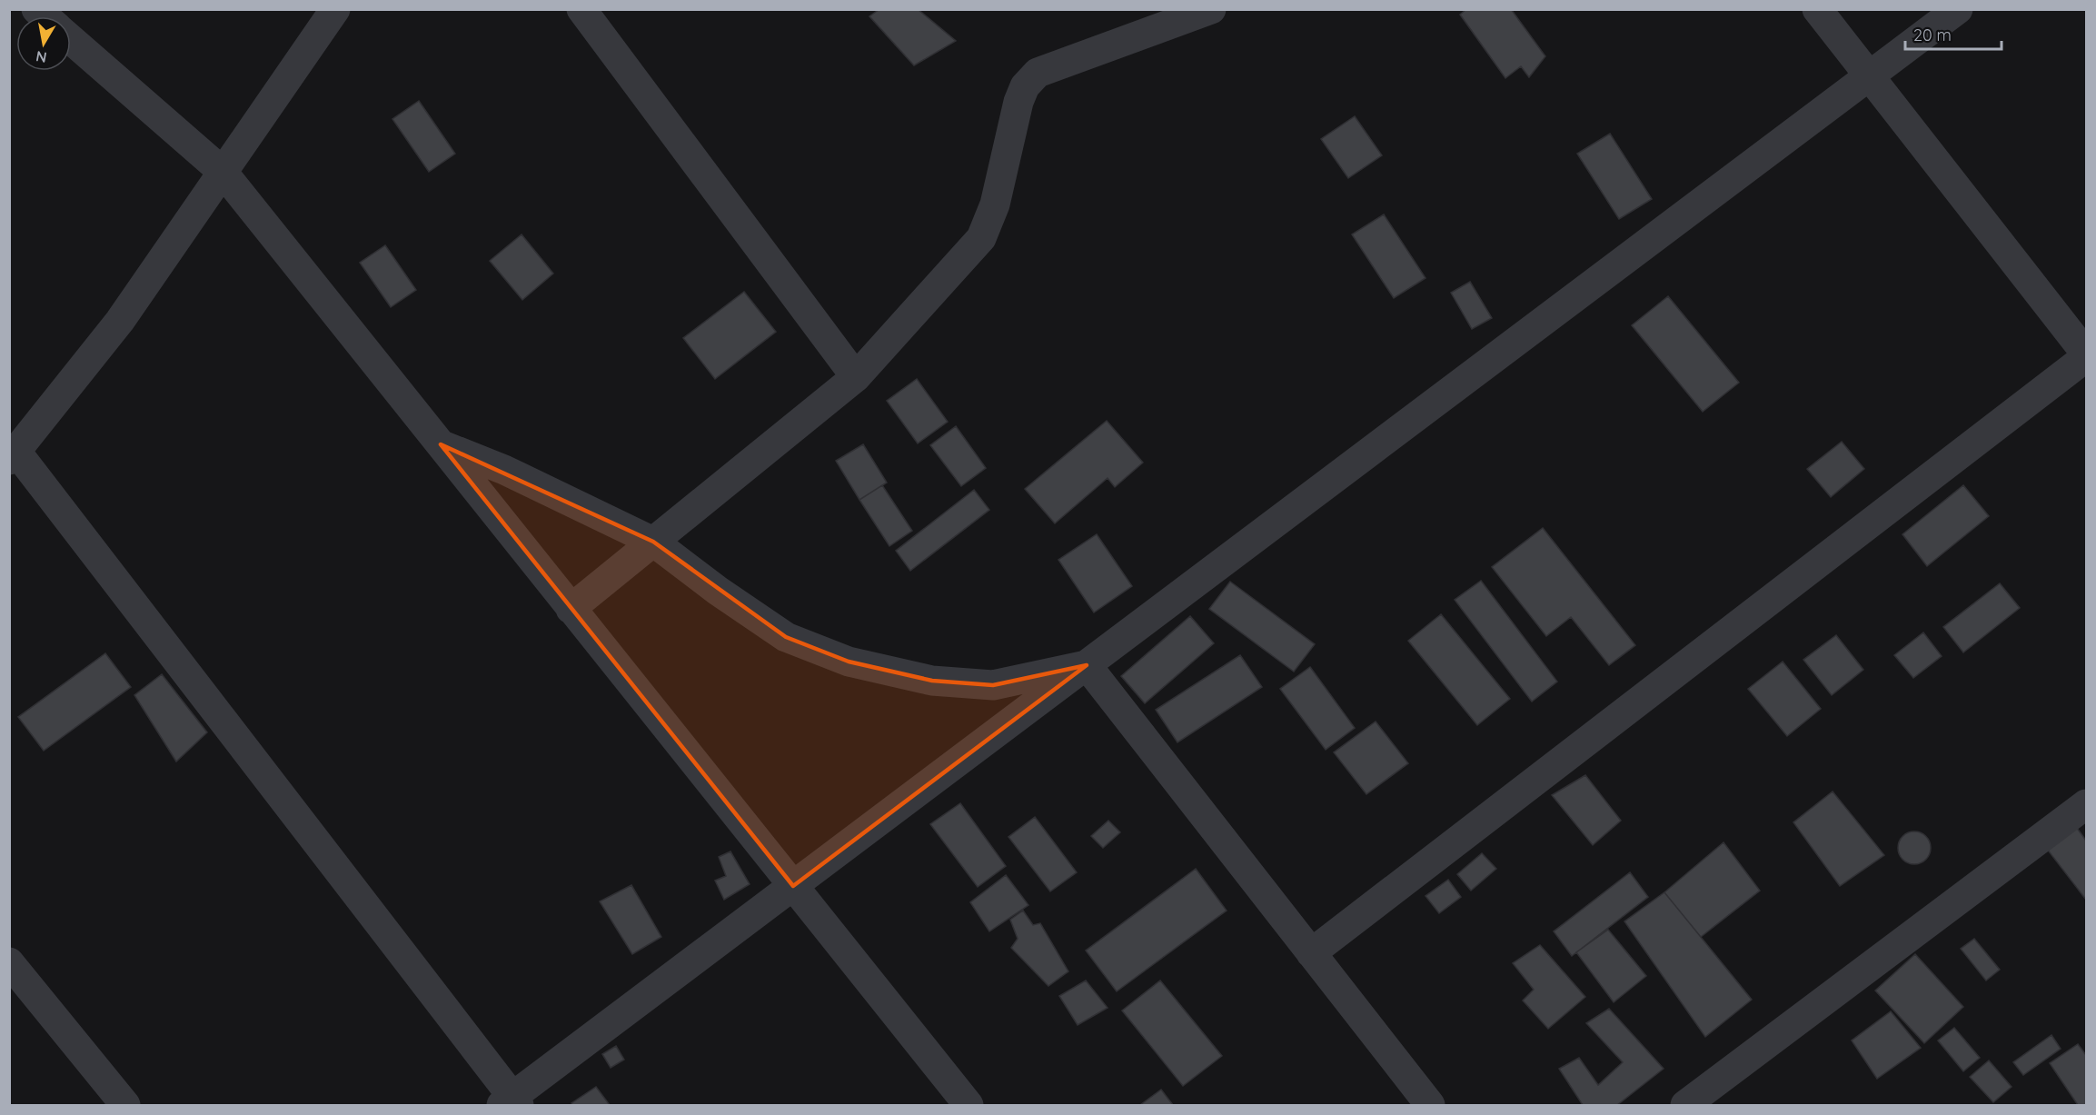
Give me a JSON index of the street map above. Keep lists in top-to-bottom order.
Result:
{
  "scale_bar": "20 m",
  "north": "bottom"
}
